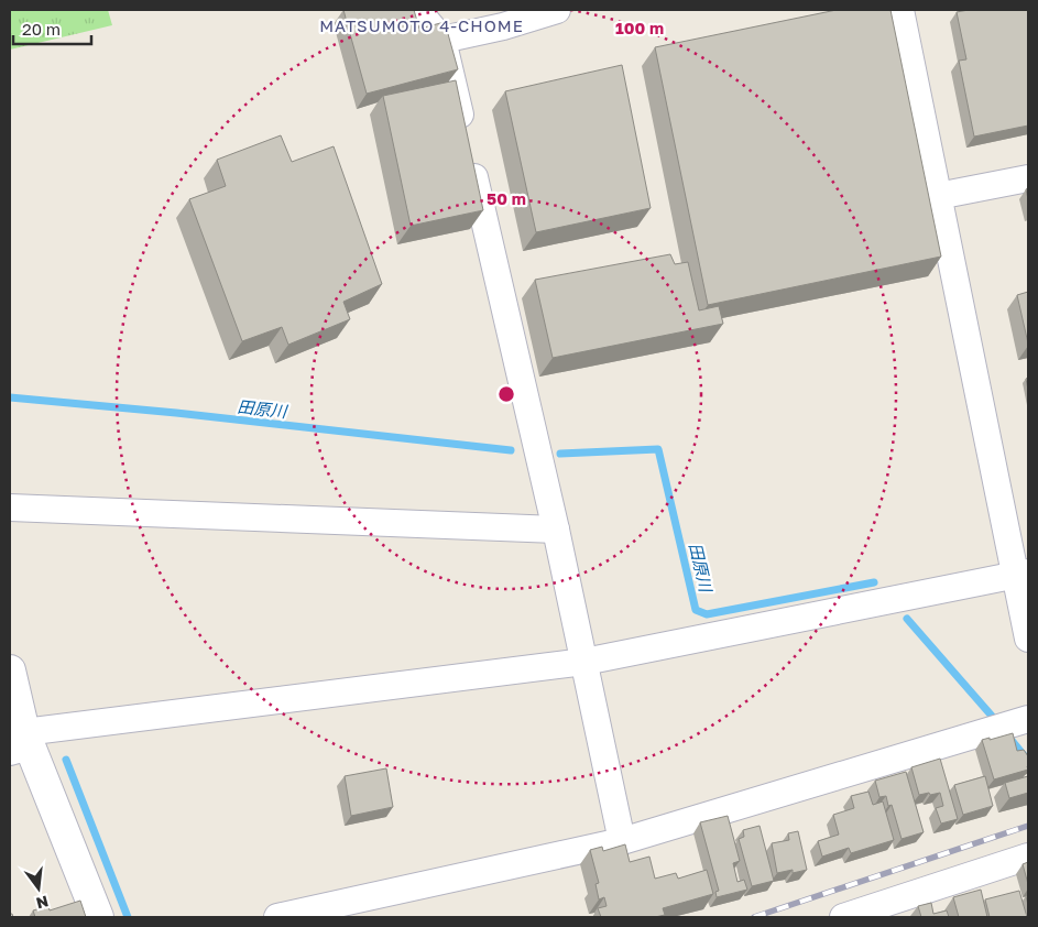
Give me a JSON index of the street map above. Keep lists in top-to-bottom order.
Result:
{
  "districts": ["MATSUMOTO 4-CHOME"],
  "water": ["田原川"],
  "scale_bar": "20 m",
  "north": "bottom",
  "rings": ["100 m", "50 m"]
}
